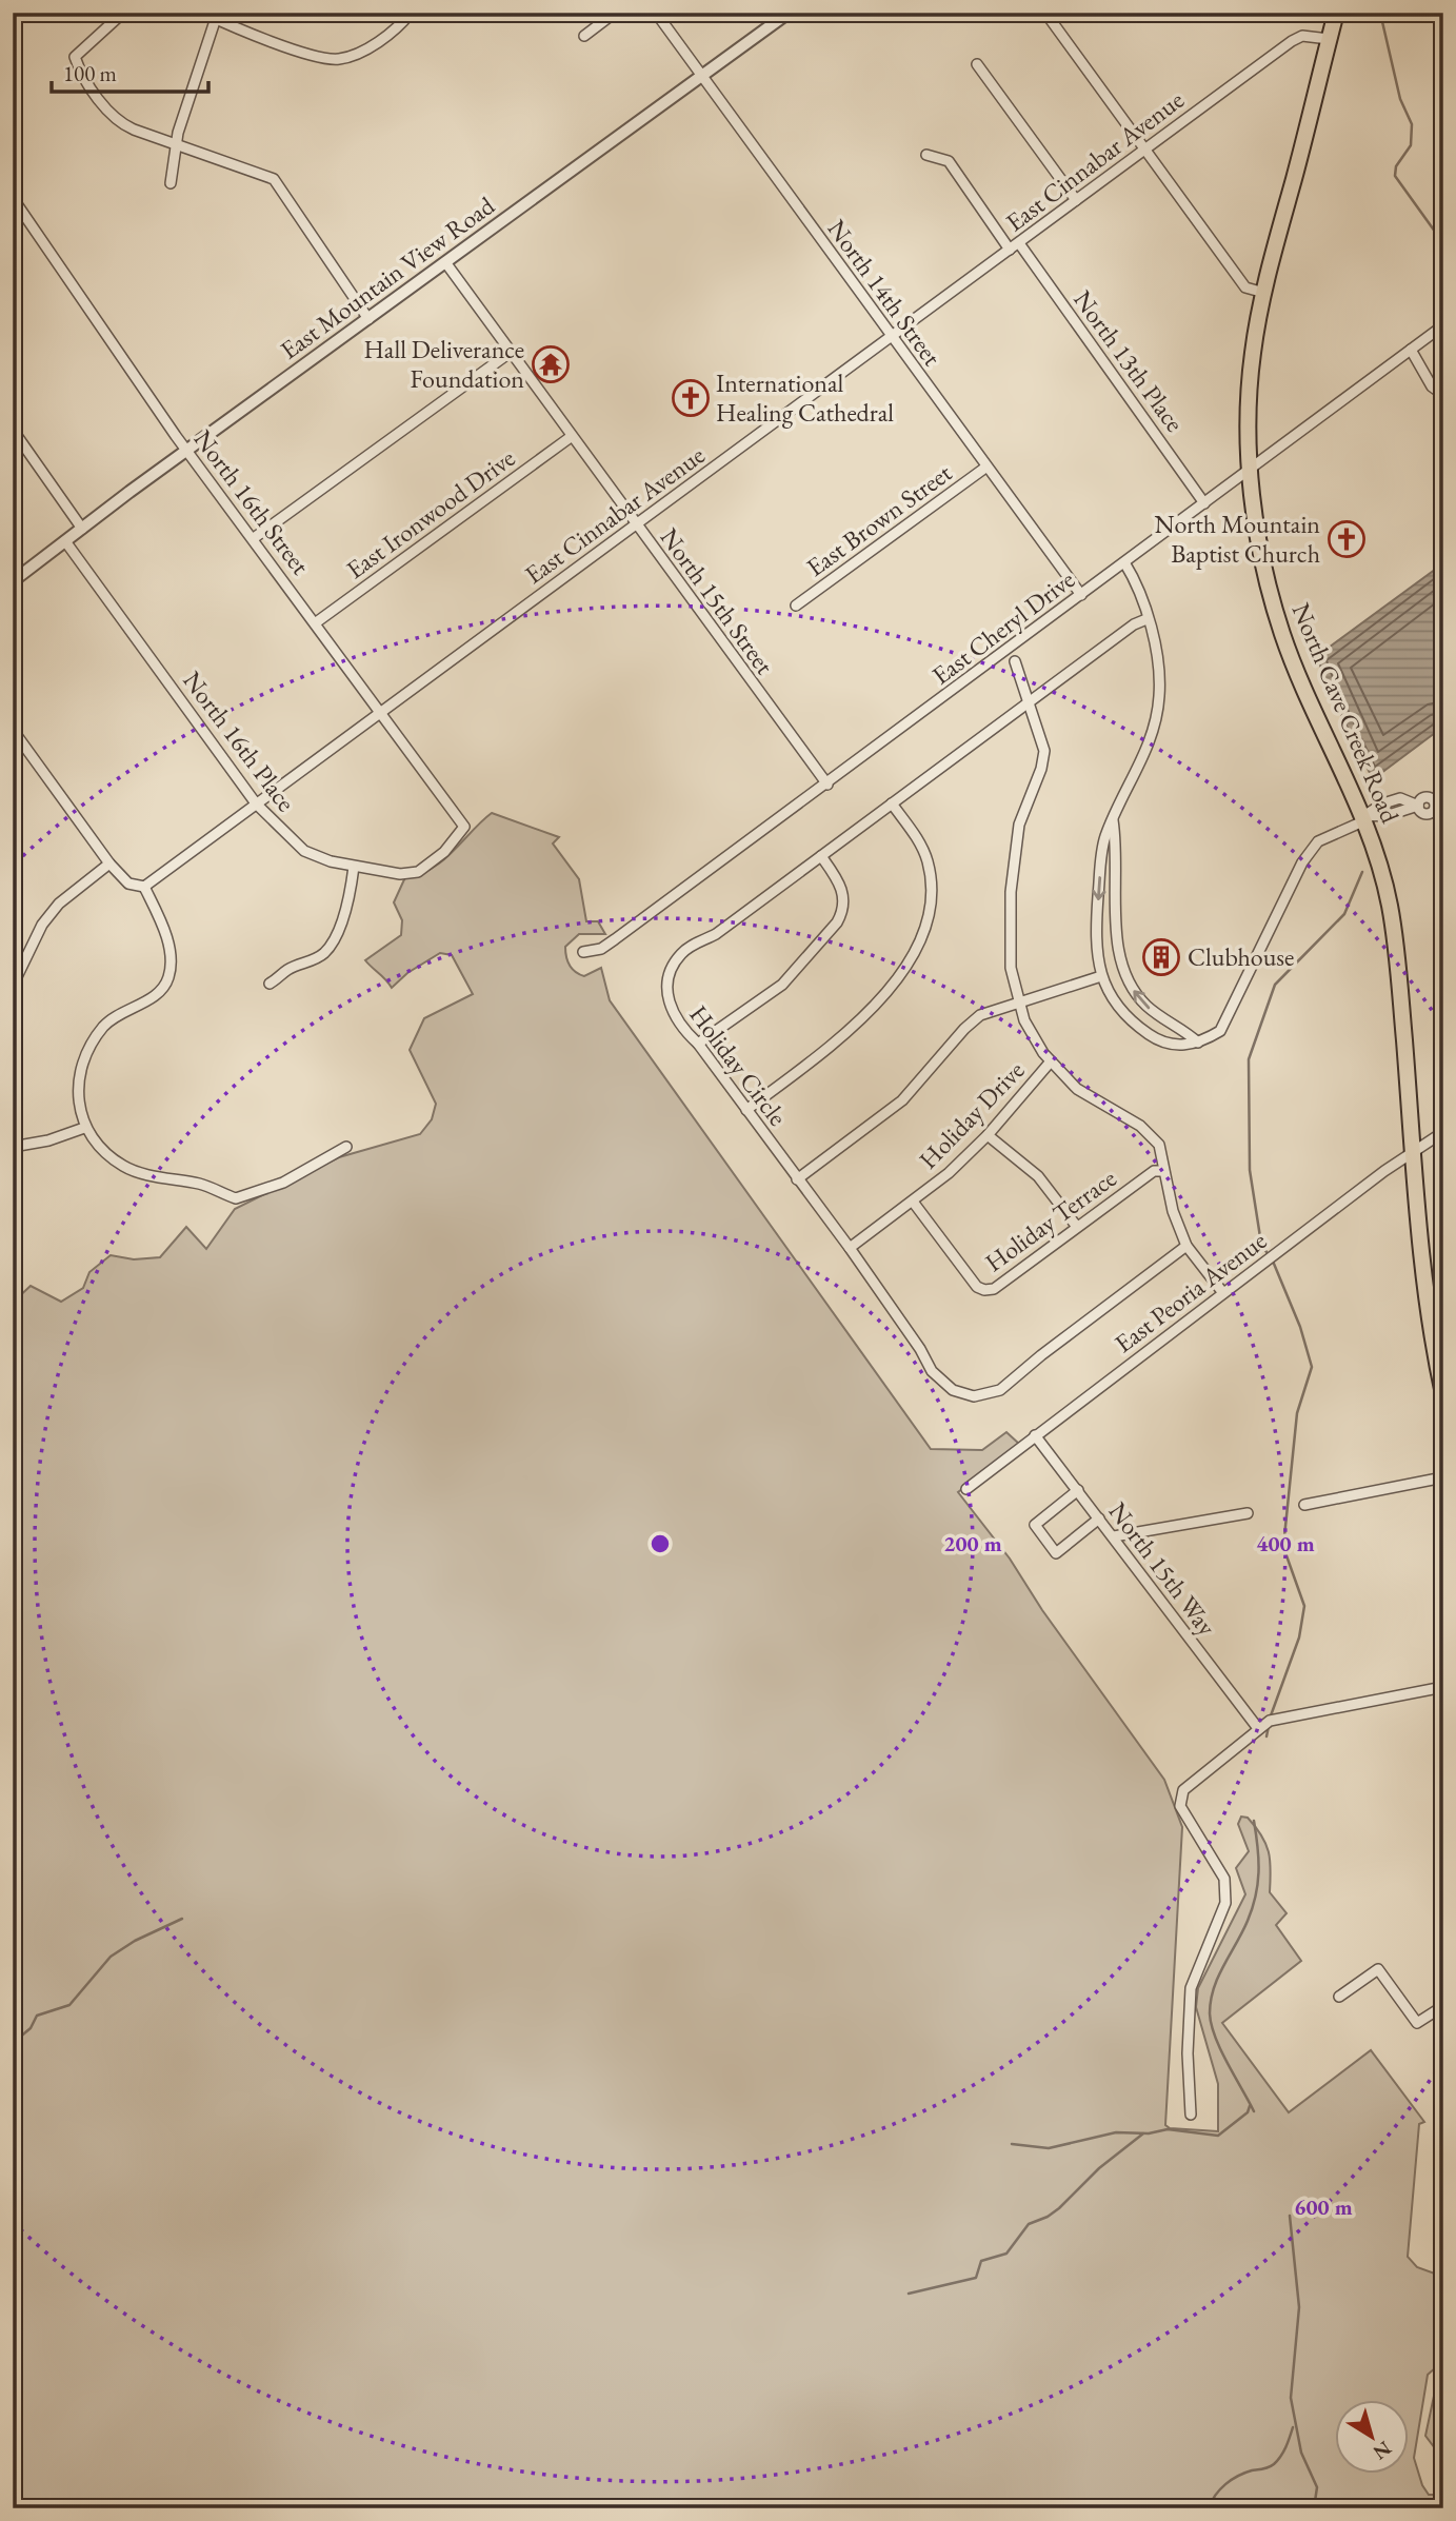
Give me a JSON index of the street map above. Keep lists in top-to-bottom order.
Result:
{
  "streets": {
    "main road": ["North Cave Creek Road"],
    "street": [
      "East Cinnabar Avenue",
      "East Mountain View Road",
      "North 14th Street",
      "North 13th Place",
      "North 16th Street",
      "East Ironwood Drive",
      "East Brown Street",
      "North 15th Street",
      "East Cheryl Drive",
      "North 16th Place",
      "Holiday Circle",
      "Holiday Drive",
      "Holiday Terrace",
      "East Peoria Avenue",
      "North 15th Way"
    ]
  },
  "crossings": [
    ["East Cinnabar Avenue", "North 14th Street"],
    ["East Cinnabar Avenue", "North 13th Place"],
    ["East Cinnabar Avenue", "North 16th Street"],
    ["East Cinnabar Avenue", "North 15th Street"],
    ["East Cinnabar Avenue", "North Cave Creek Road"],
    ["East Cinnabar Avenue", "North 16th Place"],
    ["East Mountain View Road", "North 14th Street"],
    ["East Mountain View Road", "North 16th Street"],
    ["East Mountain View Road", "North 15th Street"],
    ["East Mountain View Road", "North 16th Place"],
    ["North 14th Street", "East Brown Street"],
    ["North 14th Street", "East Cheryl Drive"],
    ["North 13th Place", "East Cheryl Drive"],
    ["North 16th Street", "East Ironwood Drive"],
    ["North 16th Street", "North 16th Place"],
    ["East Ironwood Drive", "North 15th Street"],
    ["North 15th Street", "East Cheryl Drive"],
    ["East Cheryl Drive", "North Cave Creek Road"],
    ["North Cave Creek Road", "East Peoria Avenue"],
    ["Holiday Circle", "Holiday Drive"],
    ["Holiday Drive", "Holiday Terrace"],
    ["East Peoria Avenue", "North 15th Way"]
  ],
  "places": {
    "temple": ["Hall Deliverance Foundation"],
    "church": ["International Healing Cathedral", "North Mountain Baptist Church"],
    "building": ["Clubhouse"]
  },
  "scale_bar": "100 m",
  "north": "bottom right",
  "rings": ["200 m", "400 m", "600 m"]
}
